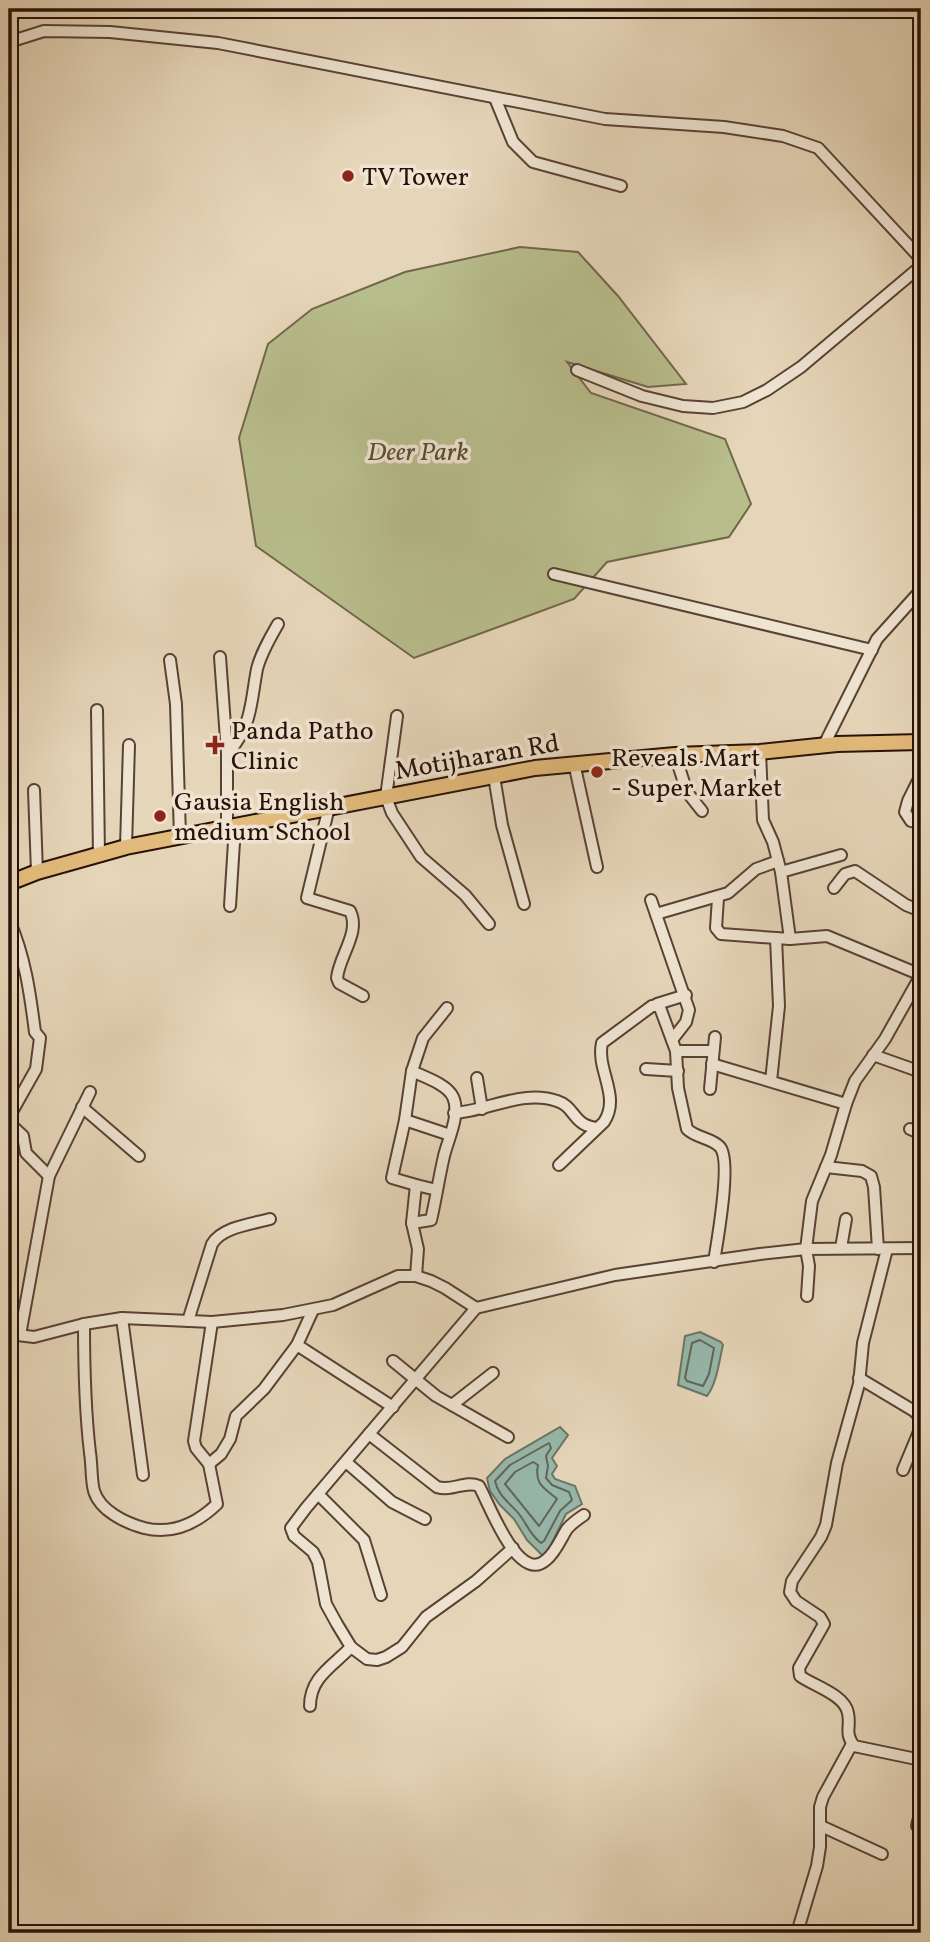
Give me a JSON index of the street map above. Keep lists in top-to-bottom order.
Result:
{
  "streets": {
    "main road": ["Motijharan Rd"]
  },
  "parks": ["Deer Park"],
  "places": {
    "other": ["TV Tower", "Reveals Mart - Super Market", "Gausia English medium School"],
    "health": ["Panda Patho Clinic"]
  }
}
